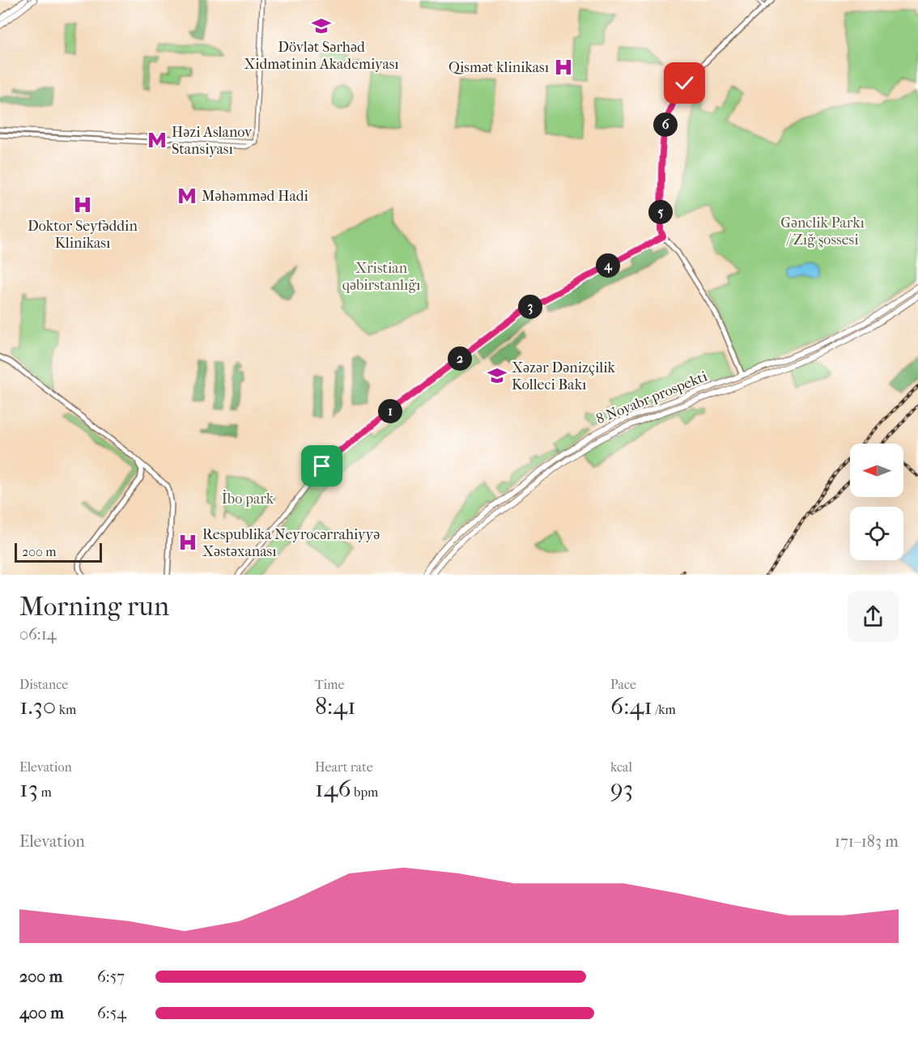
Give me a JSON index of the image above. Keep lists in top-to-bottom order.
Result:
{
  "streets": {
    "main road": ["8 Noyabr prospekti"]
  },
  "parks": ["Gənclik Parkı / Zığ şossesi", "Xristian qəbirstanlığı", "İbo park"],
  "places": {
    "school or university": ["Dövlət Sərhəd Xidmətinin Akademiyası", "Xəzər Dənizçilik Kolleci Bakı"],
    "hospital": ["Qismət klinikası", "Doktor Seyfәddin Klinikası", "Respublika Neyrocərrahiyyə Xəstəxanası"],
    "metro station": ["Həzi Aslanov Stansiyası", "Məhəmməd Hadi"]
  },
  "scale_bar": "200 m",
  "north": "left",
  "page": {
    "pins": [
      "6",
      "5",
      "4",
      "3",
      "2",
      "1"
    ],
    "scale": "200 m",
    "heading": ["Morning run", "06:14"],
    "stats": [
      ["Distance", "1.30 km"],
      ["Time", "8:41"],
      ["Pace", "6:41 /km"],
      ["Elevation", "13 m"],
      ["Heart rate", "146 bpm"],
      ["kcal", "93"]
    ],
    "chart": ["Elevation", "171–183 m"],
    "list": [
      {
        "name": "200 m",
        "note": "6:57"
      },
      {
        "name": "400 m",
        "note": "6:54"
      }
    ]
  }
}
